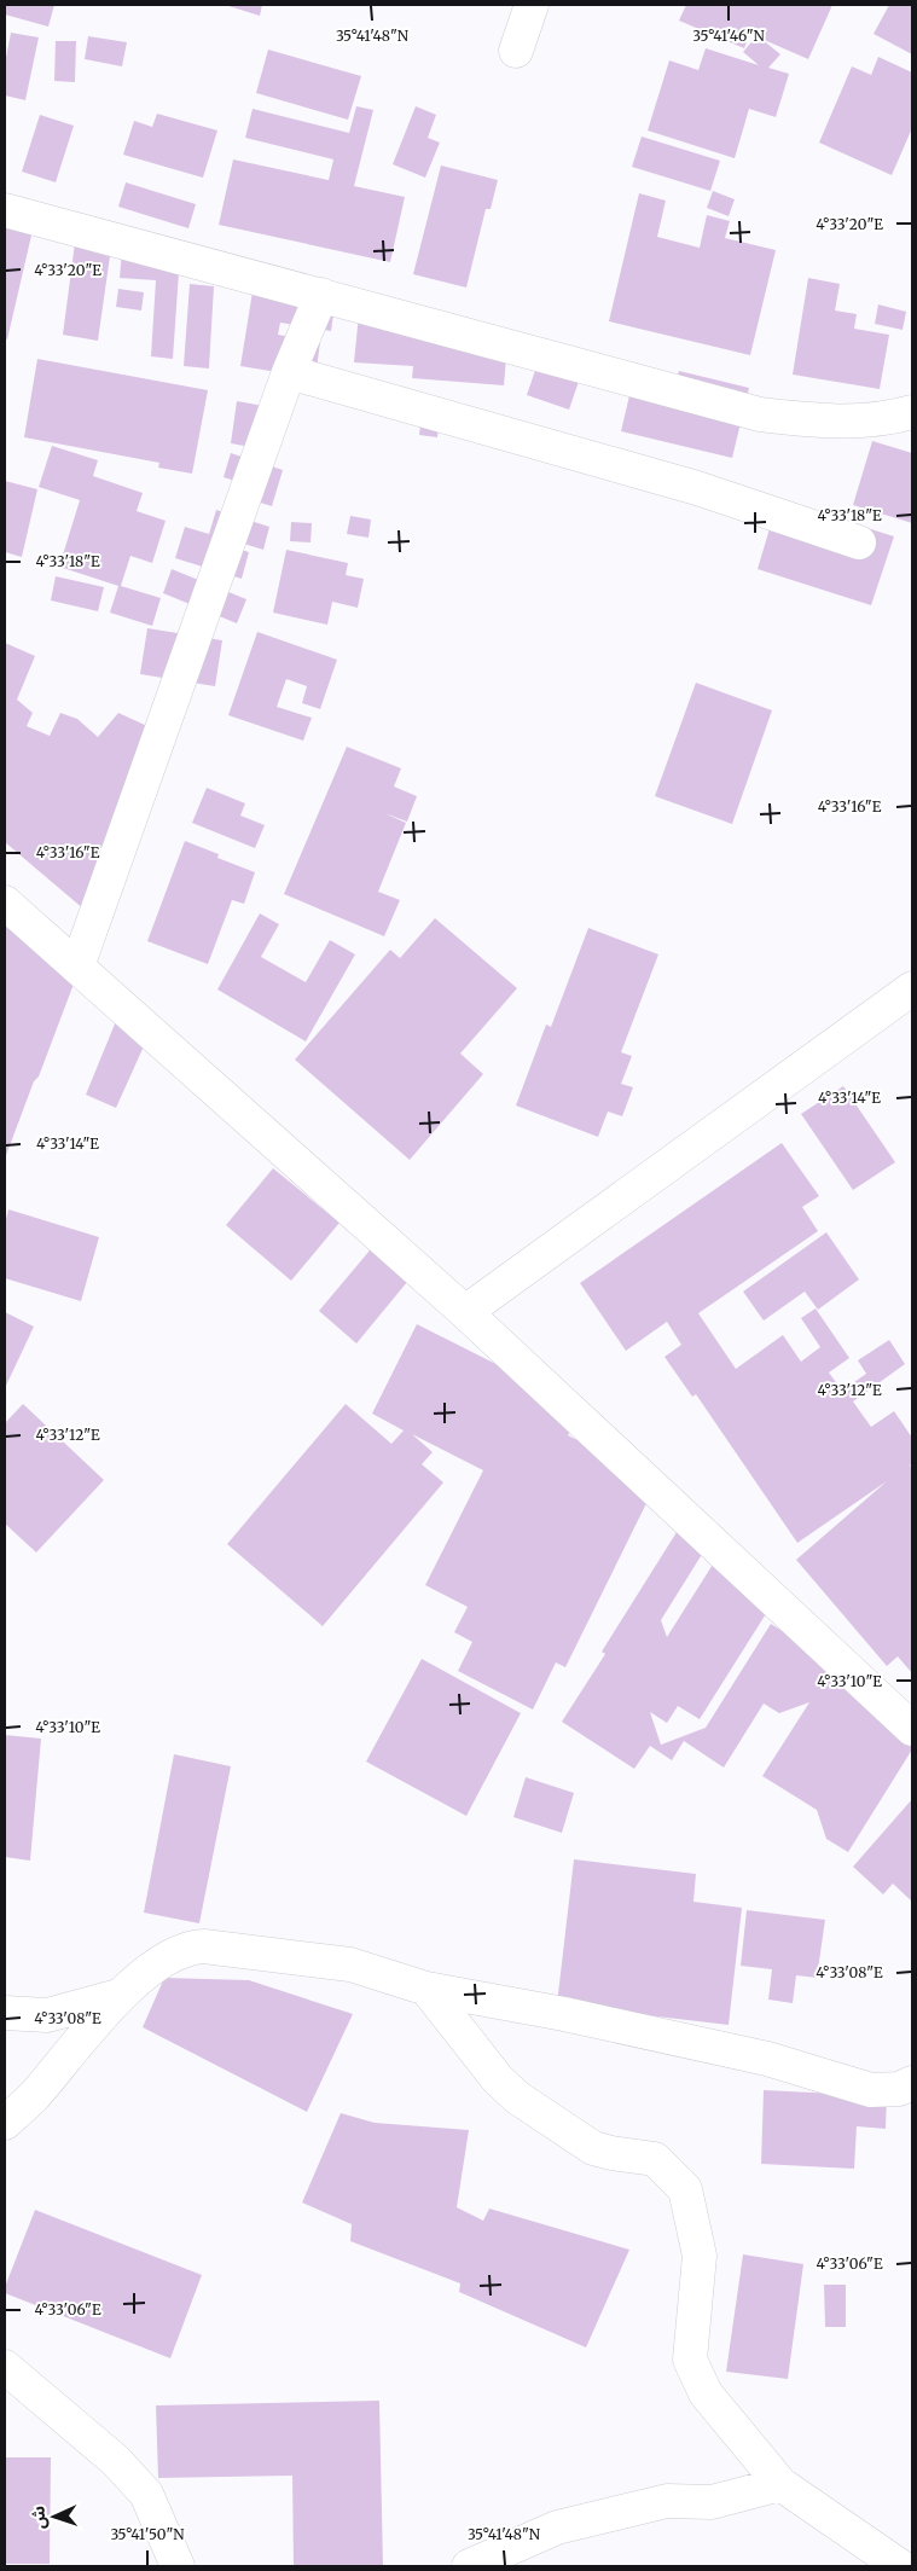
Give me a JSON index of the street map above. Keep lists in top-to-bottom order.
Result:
{
  "north": "left",
  "coordinates": [
    "35°41'48\"N",
    "35°41'46\"N",
    "4°33'20\"E",
    "4°33'18\"E",
    "4°33'16\"E",
    "4°33'14\"E",
    "4°33'12\"E",
    "4°33'10\"E",
    "4°33'08\"E",
    "4°33'06\"E",
    "35°41'50\"N"
  ]
}
